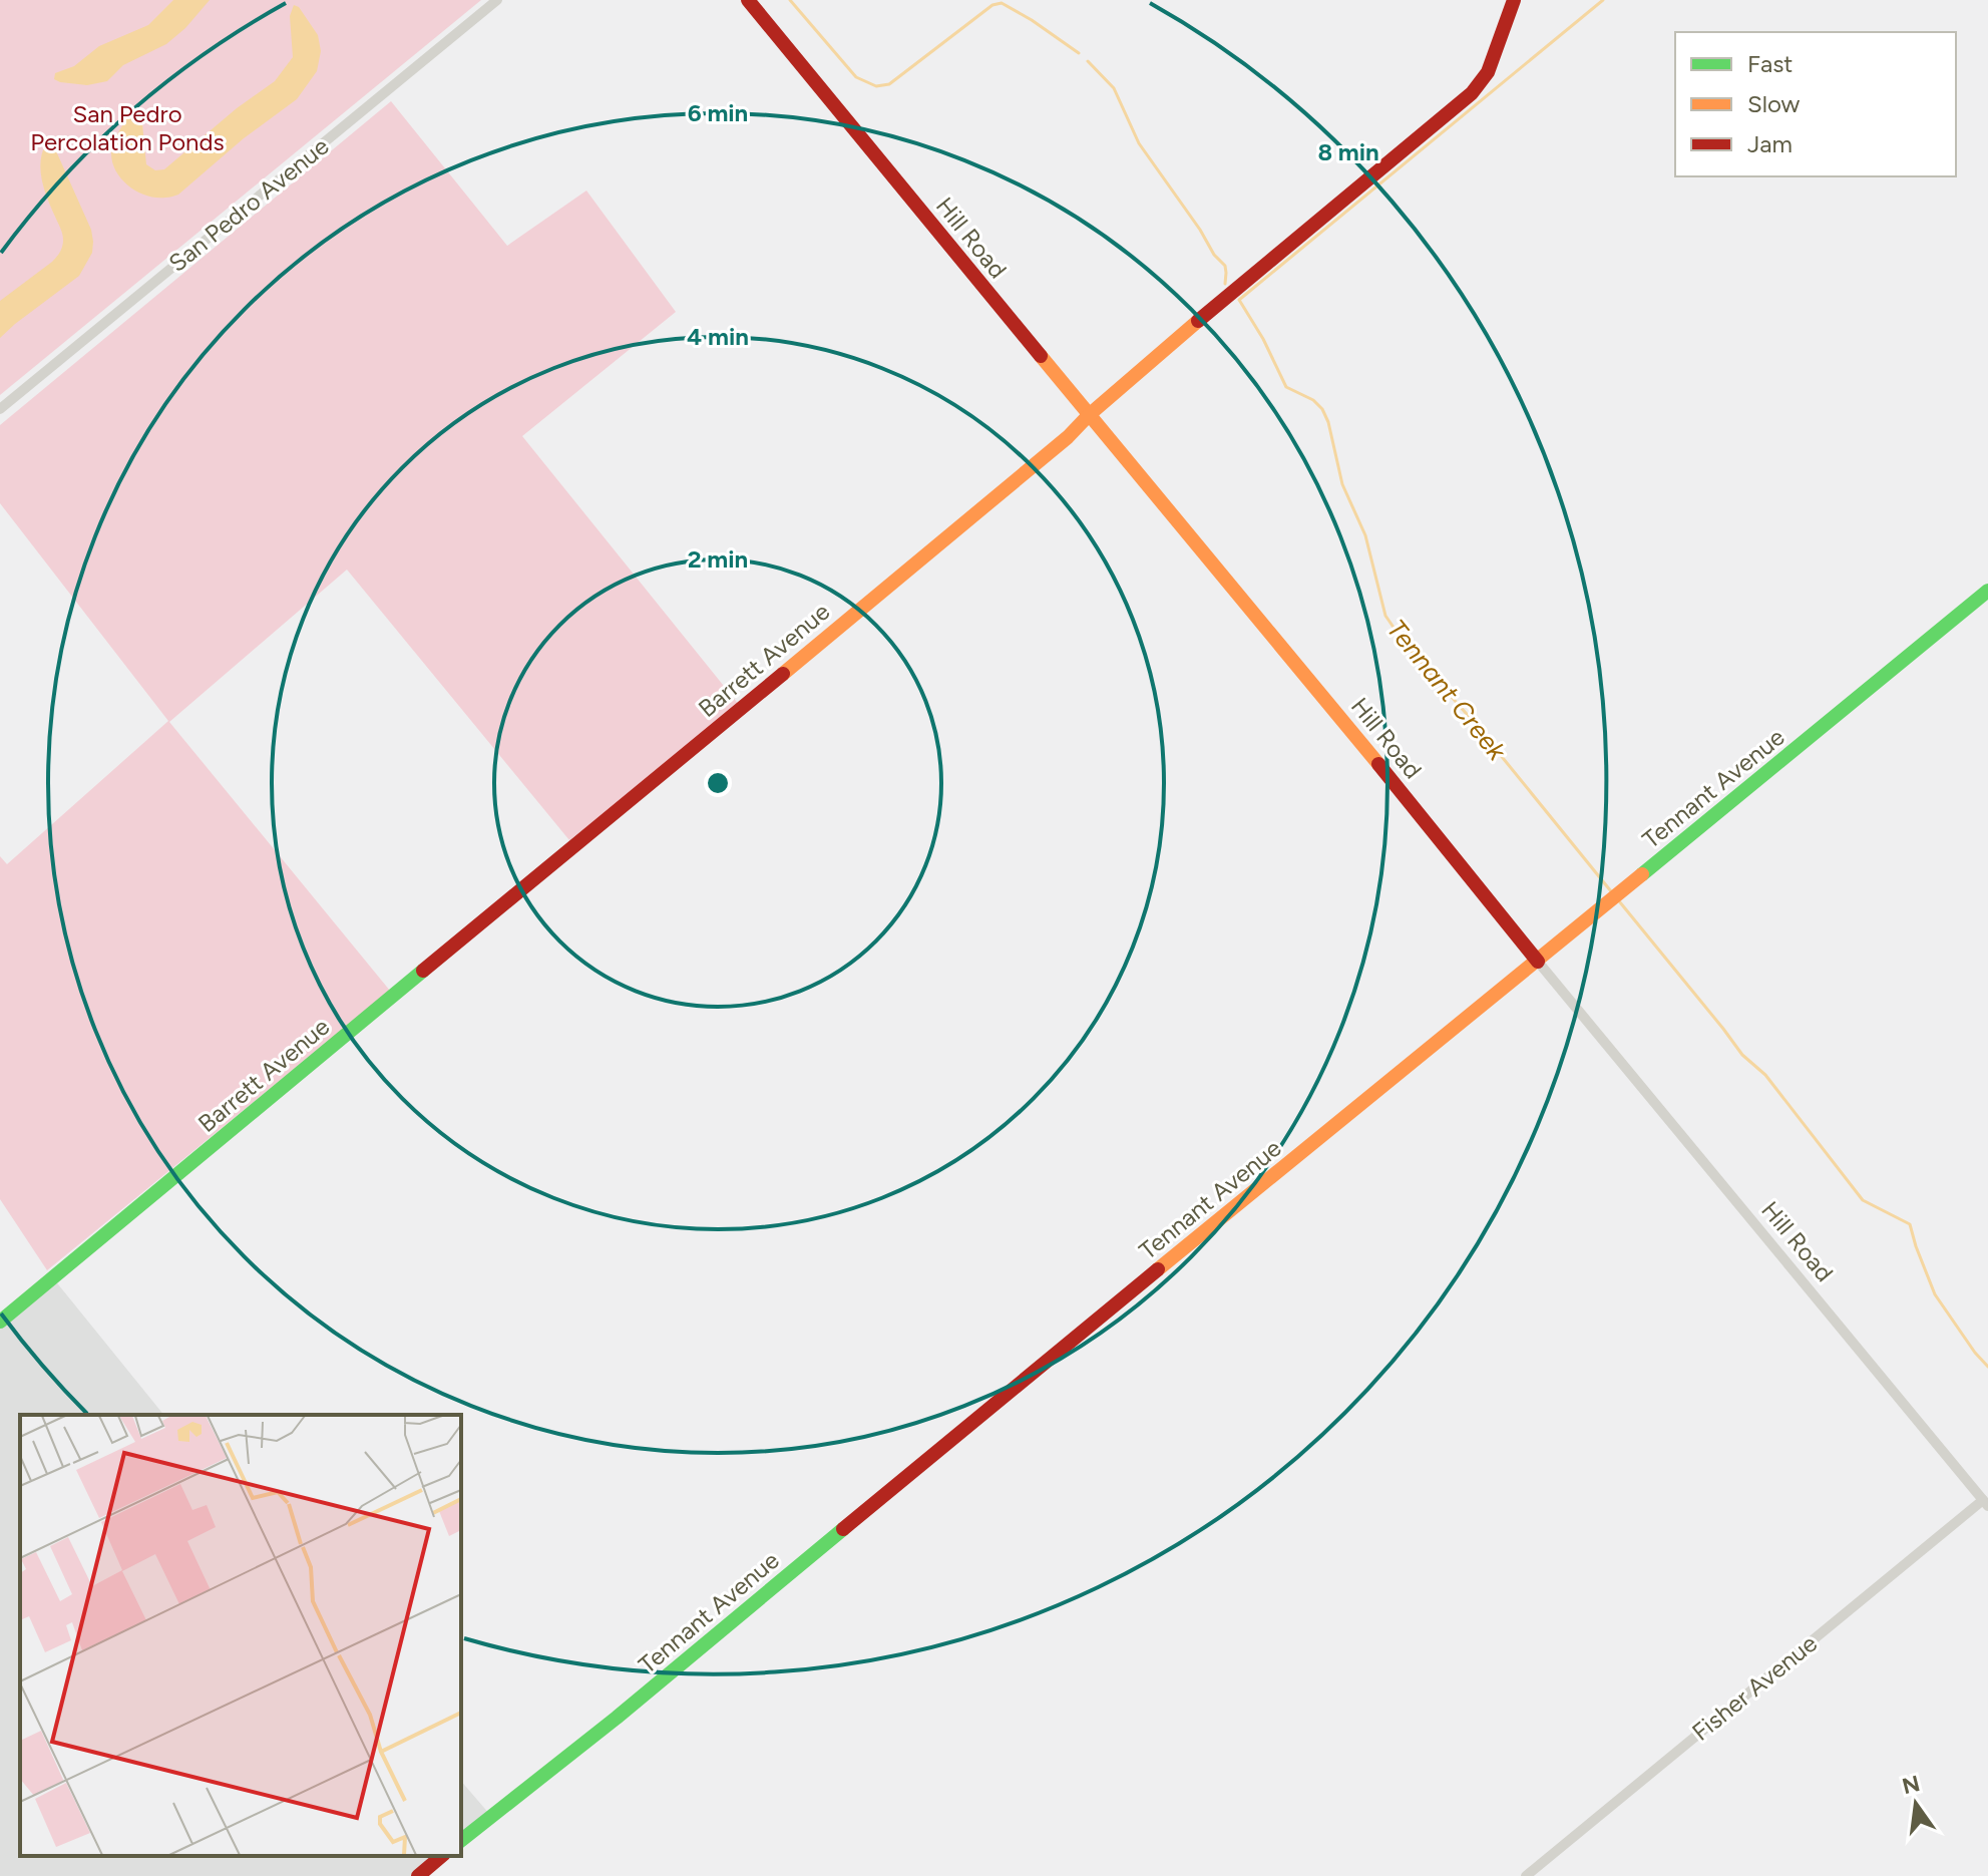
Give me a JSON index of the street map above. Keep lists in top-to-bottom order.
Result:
{
  "streets": {
    "street": [
      "San Pedro Avenue",
      "Hill Road",
      "Barrett Avenue",
      "Tennant Avenue",
      "Fisher Avenue"
    ]
  },
  "crossings": [
    ["Hill Road", "Barrett Avenue"],
    ["Hill Road", "Tennant Avenue"],
    ["Hill Road", "Fisher Avenue"]
  ],
  "water": ["Tennant Creek"],
  "parks": ["San Pedro Percolation Ponds"],
  "legend": ["Fast", "Slow", "Jam"],
  "north": "top",
  "rings": [
    "6 min",
    "8 min",
    "4 min",
    "2 min"
  ]
}
